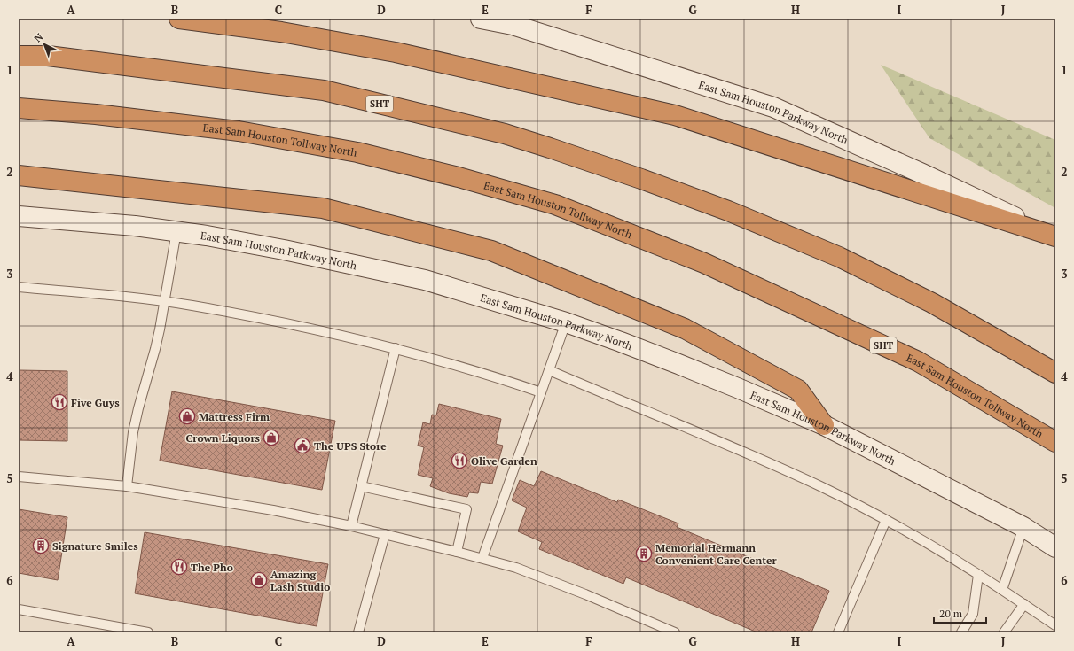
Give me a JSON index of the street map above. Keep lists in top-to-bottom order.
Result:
{
  "streets": {
    "highway": ["SHT", "East Sam Houston Tollway North"],
    "main road": ["East Sam Houston Parkway North"]
  },
  "places": {
    "restaurant": ["Five Guys", "Olive Garden", "The Pho"],
    "shop": ["Mattress Firm", "Crown Liquors", "Amazing Lash Studio"],
    "public building": ["The UPS Store"],
    "building": ["Signature Smiles", "Memorial Hermann Convenient Care Center"]
  },
  "scale_bar": "20 m",
  "north": "top left",
  "grid": {
    "columns": [
      "A",
      "B",
      "C",
      "D",
      "E",
      "F",
      "G",
      "H",
      "I",
      "J"
    ],
    "rows": [
      "1",
      "2",
      "3",
      "4",
      "5",
      "6"
    ]
  }
}
